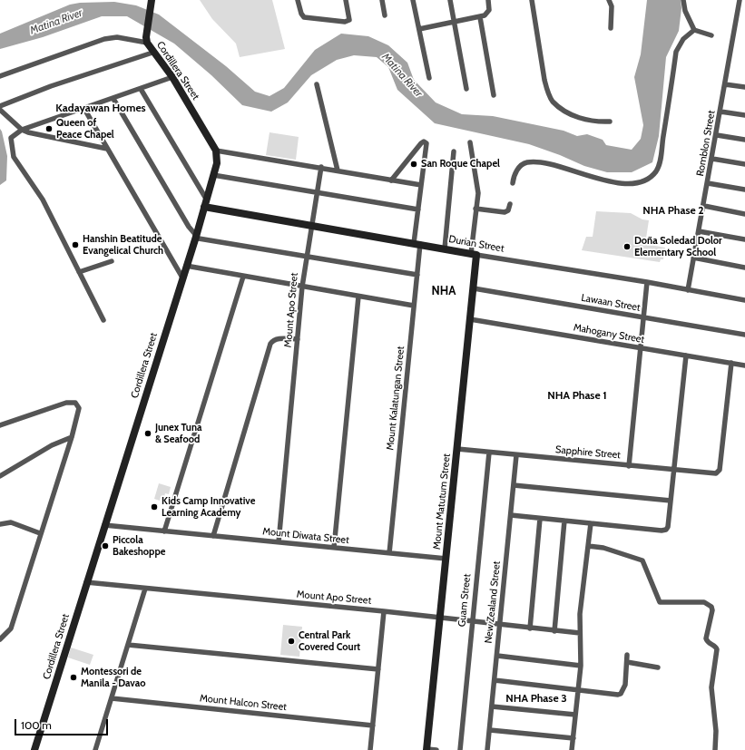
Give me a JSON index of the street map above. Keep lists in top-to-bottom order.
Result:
{
  "streets": {
    "street": [
      "Cordillera Street",
      "Romblon Street",
      "Durian Street",
      "Lawaan Street",
      "Mount Apo Street",
      "Mahogany Street",
      "Mount Kalatungan Street",
      "Sapphire Street",
      "Mount Matutum Street",
      "Mount Diwata Street",
      "Guam Street",
      "New Zealand Street",
      "Mount Halcon Street"
    ]
  },
  "crossings": [
    ["Cordillera Street", "Durian Street"],
    ["Cordillera Street", "Mount Apo Street"],
    ["Cordillera Street", "Mount Diwata Street"],
    ["Romblon Street", "Durian Street"],
    ["Durian Street", "Mount Apo Street"],
    ["Durian Street", "Mount Kalatungan Street"],
    ["Durian Street", "Mount Matutum Street"],
    ["Lawaan Street", "Mount Matutum Street"],
    ["Mount Apo Street", "Mount Matutum Street"],
    ["Mount Apo Street", "Mount Diwata Street"],
    ["Mount Apo Street", "Guam Street"],
    ["Mount Apo Street", "New Zealand Street"],
    ["Mahogany Street", "Sapphire Street"],
    ["Mahogany Street", "Mount Matutum Street"],
    ["Mount Kalatungan Street", "Mount Diwata Street"],
    ["Sapphire Street", "Mount Matutum Street"],
    ["Sapphire Street", "Guam Street"],
    ["Sapphire Street", "New Zealand Street"],
    ["Mount Matutum Street", "Mount Diwata Street"]
  ],
  "districts": [
    "Kadayawan Homes",
    "NHA Phase 2",
    "NHA",
    "NHA Phase 1",
    "NHA Phase 3"
  ],
  "water": ["Matina River"],
  "places": [
    "Queen of Peace Chapel",
    "San Roque Chapel",
    "Hanshin Beatitude Evangelical Church",
    "Doña Soledad Dolor Elementary School",
    "Junex Tuna & Seafood",
    "Kids Camp Innovative Learning Academy",
    "Piccola Bakeshoppe",
    "Central Park Covered Court",
    "Montessori de Manila - Davao"
  ],
  "scale_bar": "100 m"
}
